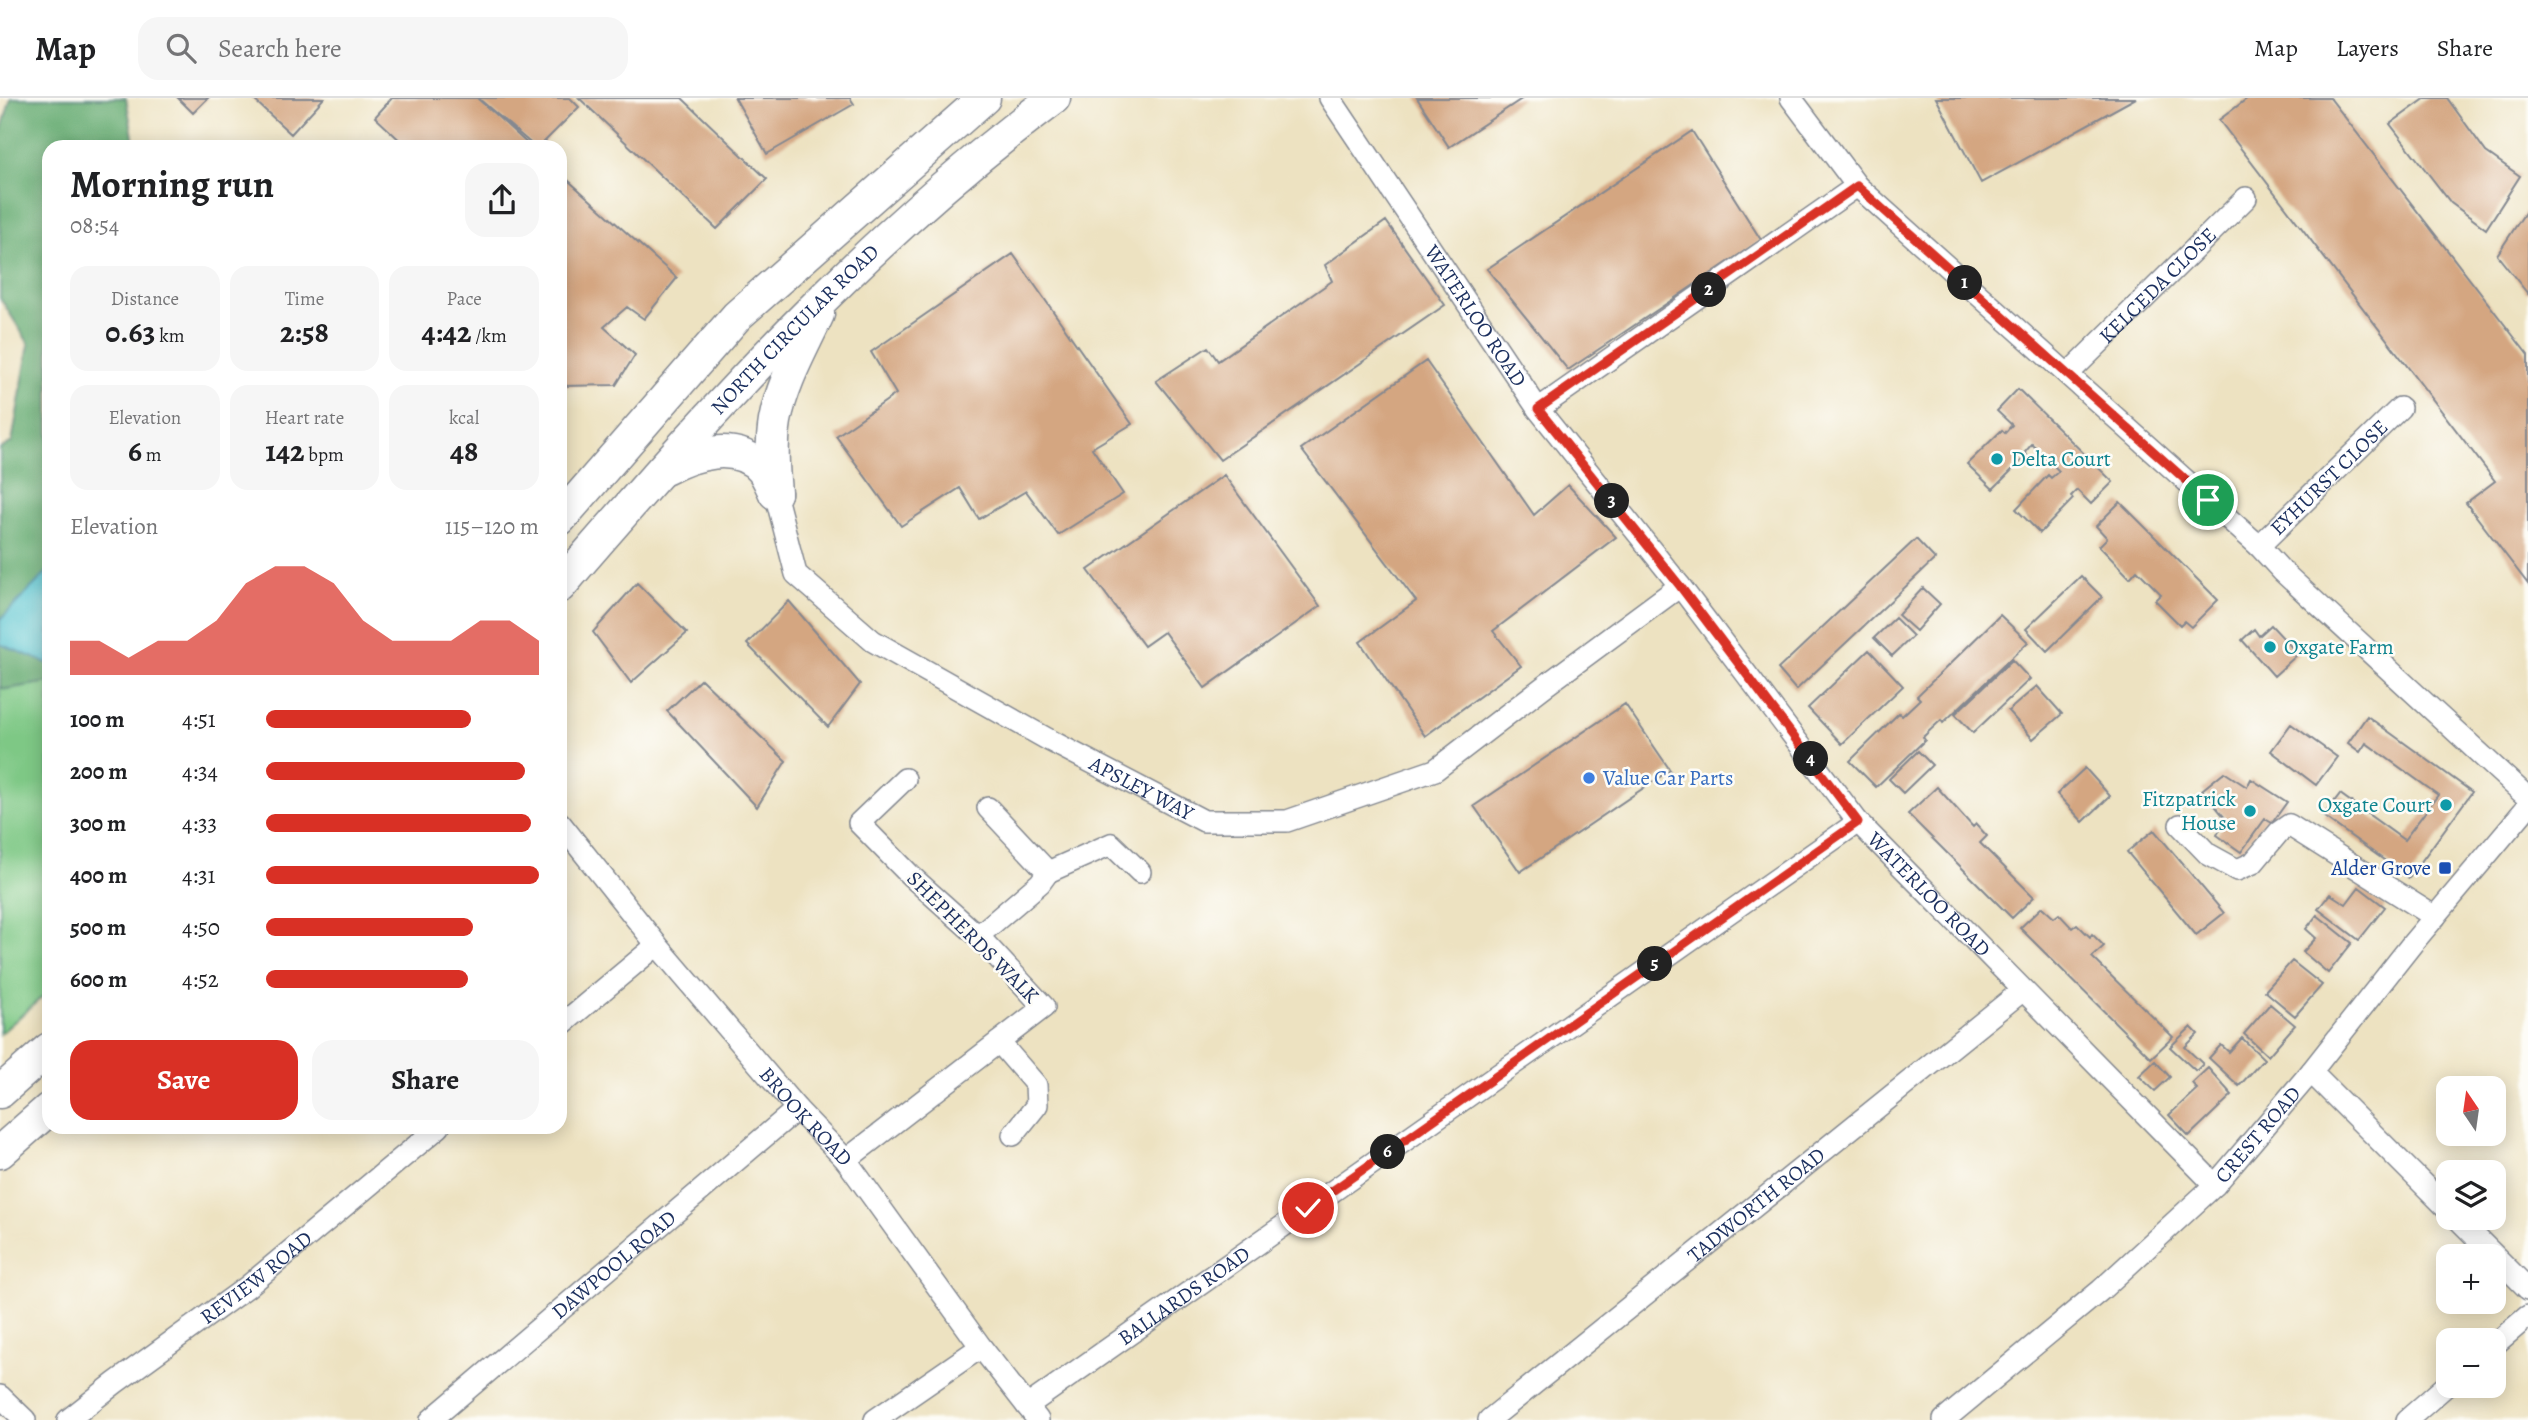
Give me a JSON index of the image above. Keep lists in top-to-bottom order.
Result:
{
  "streets": {
    "highway": ["NORTH CIRCULAR ROAD"],
    "street": [
      "KELCEDA CLOSE",
      "WATERLOO ROAD",
      "EYHURST CLOSE",
      "APSLEY WAY",
      "SHEPHERDS WALK",
      "BROOK ROAD",
      "CREST ROAD",
      "TADWORTH ROAD",
      "DAWPOOL ROAD",
      "REVIEW ROAD",
      "BALLARDS ROAD"
    ]
  },
  "crossings": [
    ["WATERLOO ROAD", "APSLEY WAY"],
    ["WATERLOO ROAD", "CREST ROAD"],
    ["WATERLOO ROAD", "TADWORTH ROAD"],
    ["WATERLOO ROAD", "BALLARDS ROAD"],
    ["SHEPHERDS WALK", "BROOK ROAD"],
    ["BROOK ROAD", "DAWPOOL ROAD"],
    ["BROOK ROAD", "BALLARDS ROAD"]
  ],
  "places": {
    "other": [
      "Delta Court",
      "Oxgate Farm",
      "Value Car Parts",
      "Oxgate Court",
      "Fitzpatrick House"
    ],
    "transit": ["Alder Grove"]
  },
  "north": "top",
  "page": {
    "header": "Map",
    "search": "Search here",
    "nav": ["Map", "Layers", "Share"],
    "heading": ["Morning run", "08:54"],
    "stats": [
      ["Distance", "0.63 km"],
      ["Time", "2:58"],
      ["Pace", "4:42 /km"],
      ["Elevation", "6 m"],
      ["Heart rate", "142 bpm"],
      ["kcal", "48"]
    ],
    "pins": [
      "1",
      "2",
      "3",
      "4",
      "5",
      "6"
    ],
    "chart": ["Elevation", "115–120 m"],
    "list": [
      {
        "name": "100 m",
        "note": "4:51"
      },
      {
        "name": "200 m",
        "note": "4:34"
      },
      {
        "name": "300 m",
        "note": "4:33"
      },
      {
        "name": "400 m",
        "note": "4:31"
      },
      {
        "name": "500 m",
        "note": "4:50"
      },
      {
        "name": "600 m",
        "note": "4:52"
      }
    ],
    "buttons": ["Save", "Share"],
    "map_buttons": ["+", "−"]
  }
}
